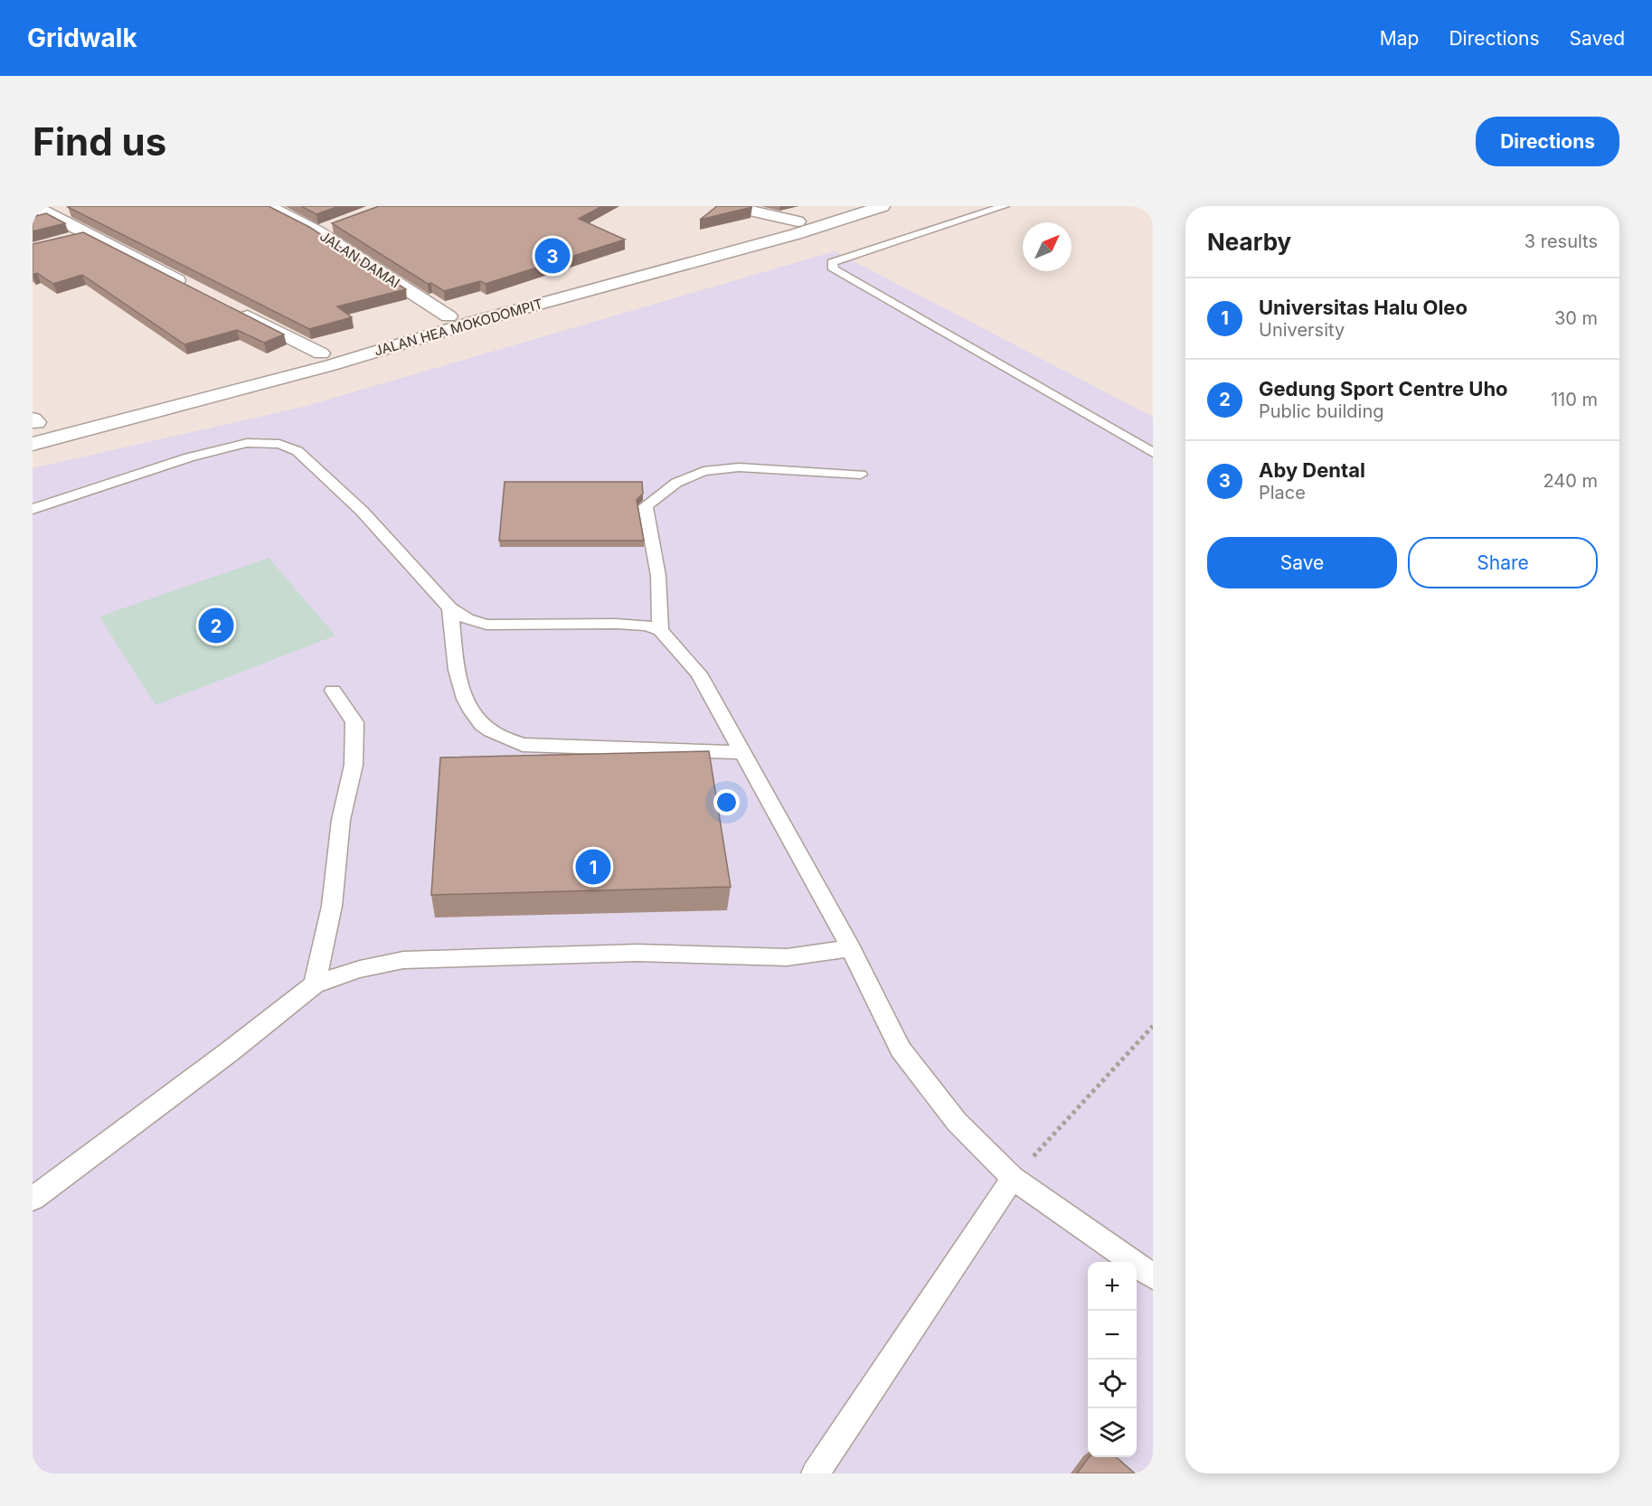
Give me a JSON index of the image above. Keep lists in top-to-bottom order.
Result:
{
  "streets": {
    "street": ["JALAN DAMAI", "JALAN HEA MOKODOMPIT"]
  },
  "crossings": [
    ["JALAN DAMAI", "JALAN HEA MOKODOMPIT"]
  ],
  "north": "top right",
  "page": {
    "header": "Gridwalk",
    "nav": ["Map", "Directions", "Saved"],
    "buttons": [
      "Directions",
      ["Save", "Share"]
    ],
    "title": "Find us",
    "heading": ["Nearby", "3 results"],
    "pins": ["3", "2", "1"],
    "list": [
      {
        "mark": "1",
        "name": "Universitas Halu Oleo",
        "note": "University",
        "value": "30 m"
      },
      {
        "mark": "2",
        "name": "Gedung Sport Centre Uho",
        "note": "Public building",
        "value": "110 m"
      },
      {
        "mark": "3",
        "name": "Aby Dental",
        "note": "Place",
        "value": "240 m"
      }
    ],
    "map_buttons": ["+", "−"]
  }
}
